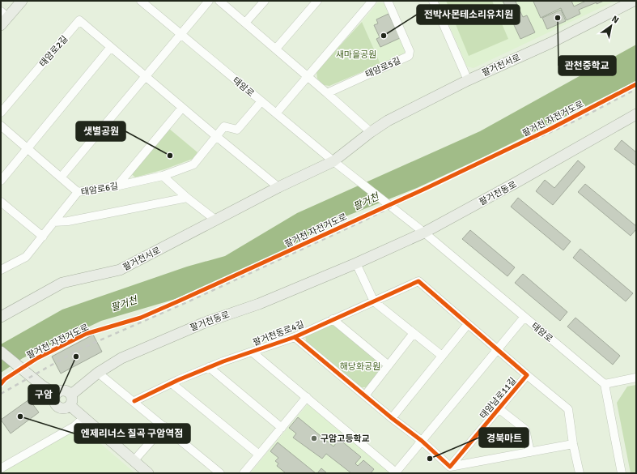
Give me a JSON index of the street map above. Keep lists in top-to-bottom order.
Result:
{
  "streets": {
    "main road": ["팔거천서로", "팔거천동로"],
    "street": [
      "태암로2길",
      "태암로5길",
      "태암로",
      "태암로6길",
      "팔거천동로4길",
      "태암남로11길"
    ],
    "cycle path": ["팔거천 자전거도로"]
  },
  "crossings": [
    ["팔거천서로", "태암로"],
    ["태암로", "태암로6길"],
    ["태암로", "팔거천동로"],
    ["팔거천동로4길", "태암남로11길"]
  ],
  "water": ["팔거천"],
  "parks": ["새마을공원", "해당화공원"],
  "places": [
    "관천중학교",
    "전박사몬테소리유치원",
    "샛별공원",
    "구암",
    "엔제리너스 칠곡 구암역점",
    "구암고등학교",
    "경북마트"
  ],
  "north": "top right"
}
